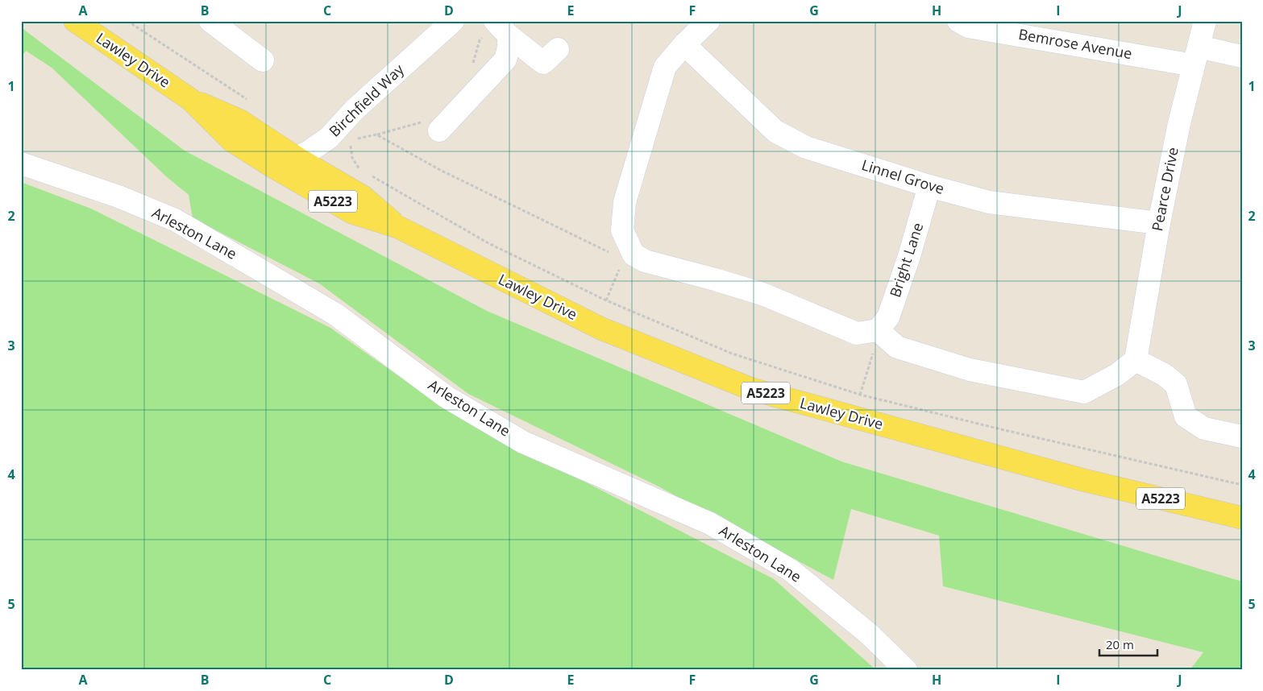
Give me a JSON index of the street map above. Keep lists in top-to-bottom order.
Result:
{
  "streets": {
    "main road": ["Lawley Drive", "A5223"],
    "street": [
      "Bemrose Avenue",
      "Birchfield Way",
      "Linnel Grove",
      "Pearce Drive",
      "Arleston Lane",
      "Bright Lane"
    ]
  },
  "crossings": [
    ["Bemrose Avenue", "Pearce Drive"],
    ["Lawley Drive", "Birchfield Way"],
    ["Linnel Grove", "Pearce Drive"],
    ["Linnel Grove", "Bright Lane"]
  ],
  "scale_bar": "20 m",
  "grid": {
    "columns": [
      "A",
      "B",
      "C",
      "D",
      "E",
      "F",
      "G",
      "H",
      "I",
      "J"
    ],
    "rows": [
      "1",
      "2",
      "3",
      "4",
      "5"
    ]
  }
}
